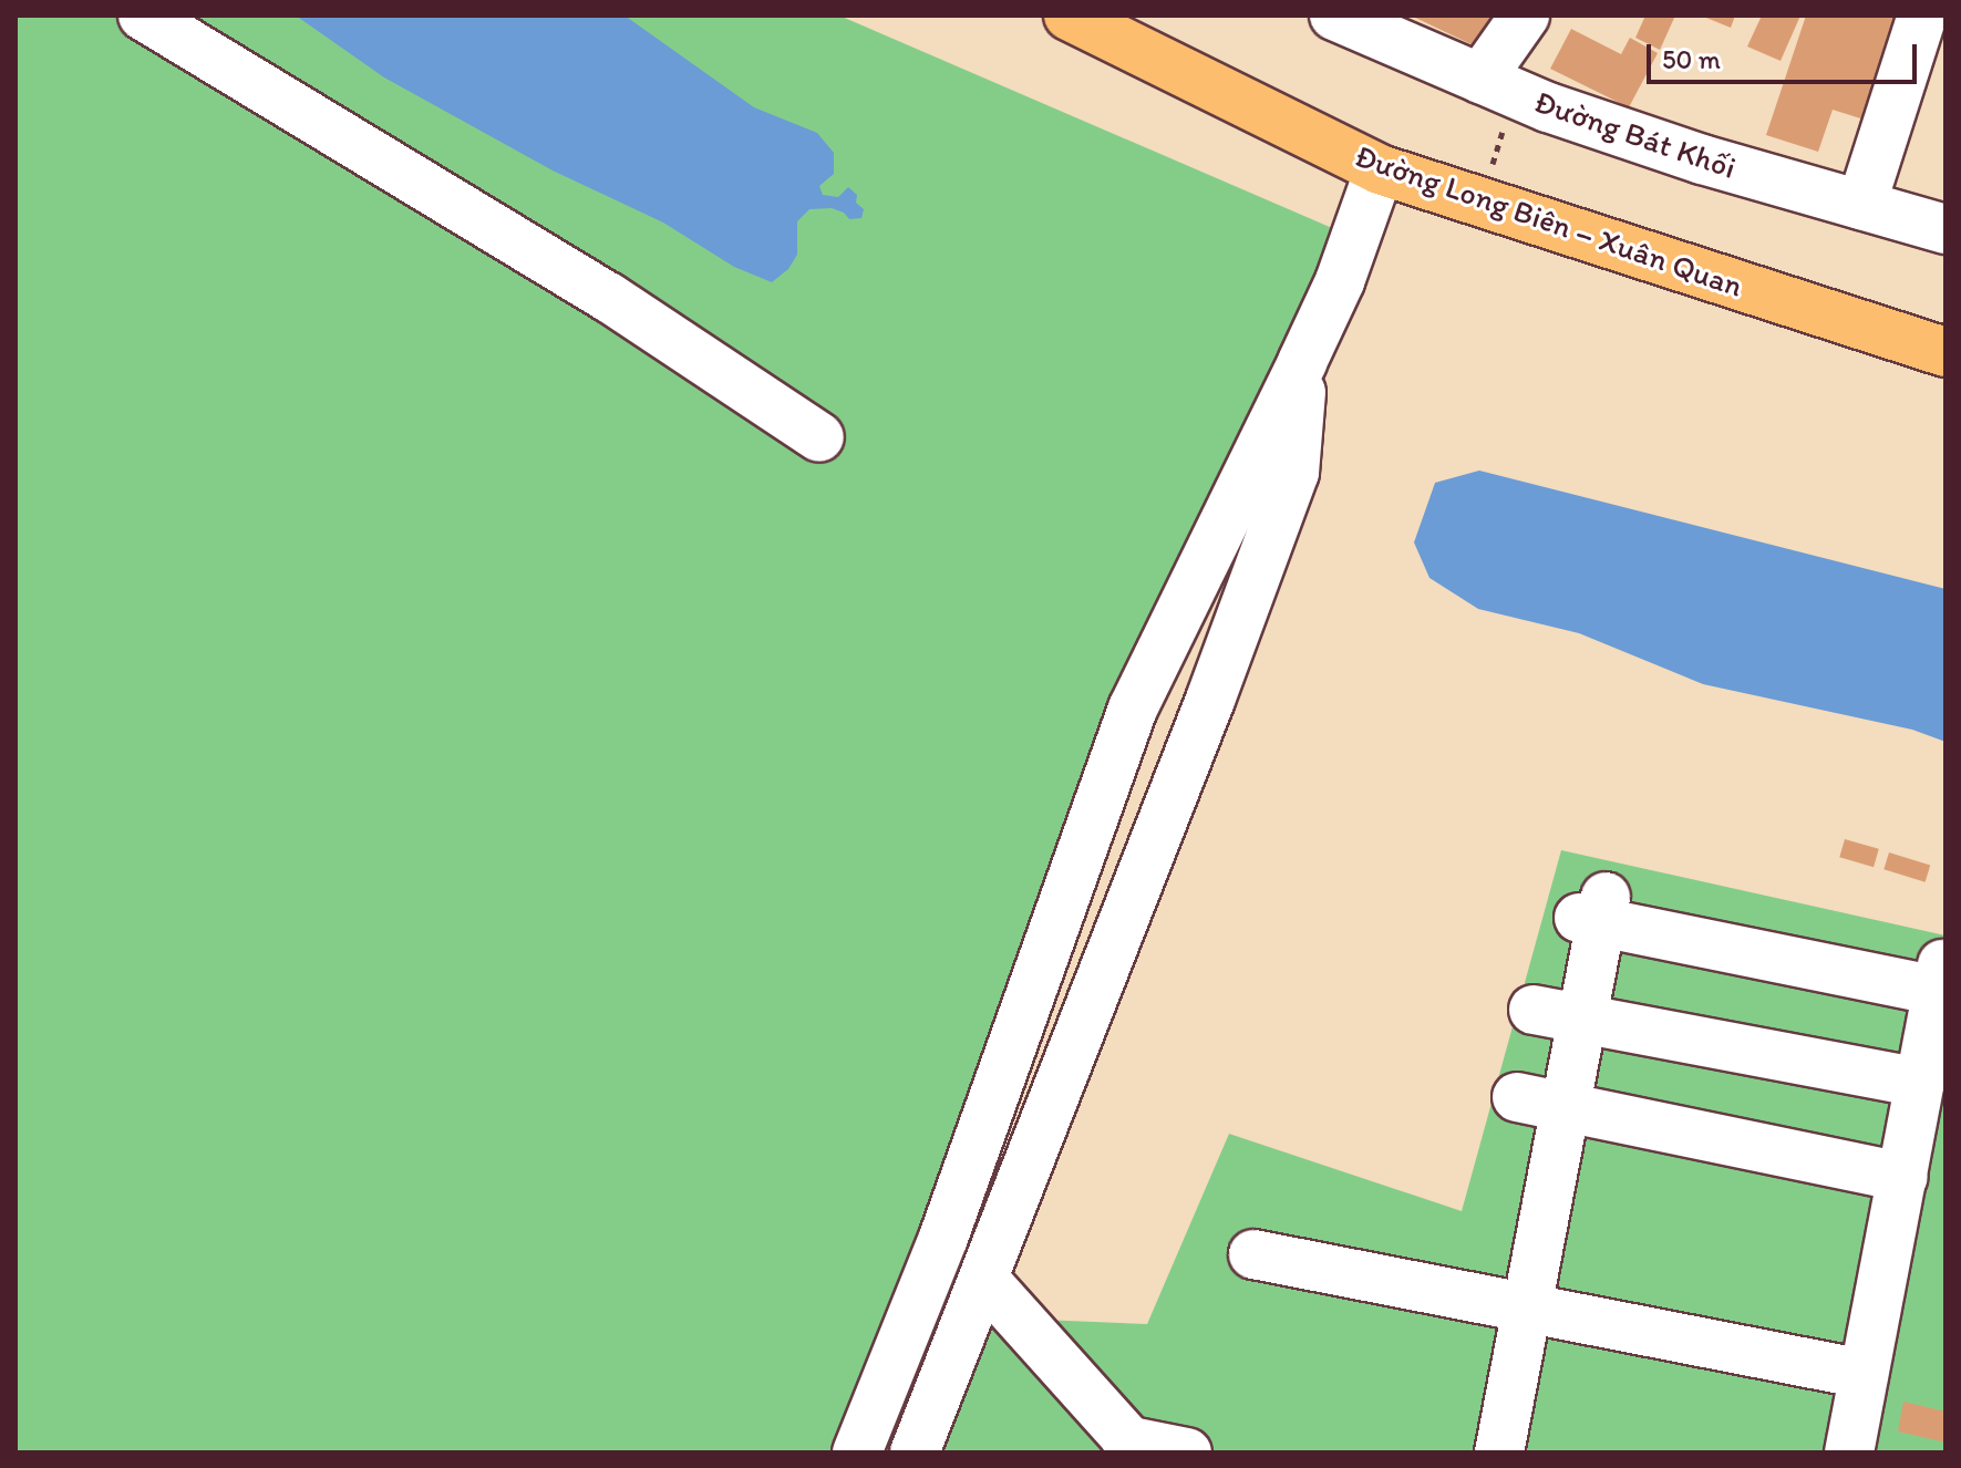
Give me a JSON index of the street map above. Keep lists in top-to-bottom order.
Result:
{
  "streets": {
    "main road": ["Đường Long Biên – Xuân Quan"],
    "street": ["Đường Bát Khối"]
  },
  "scale_bar": "50 m"
}
